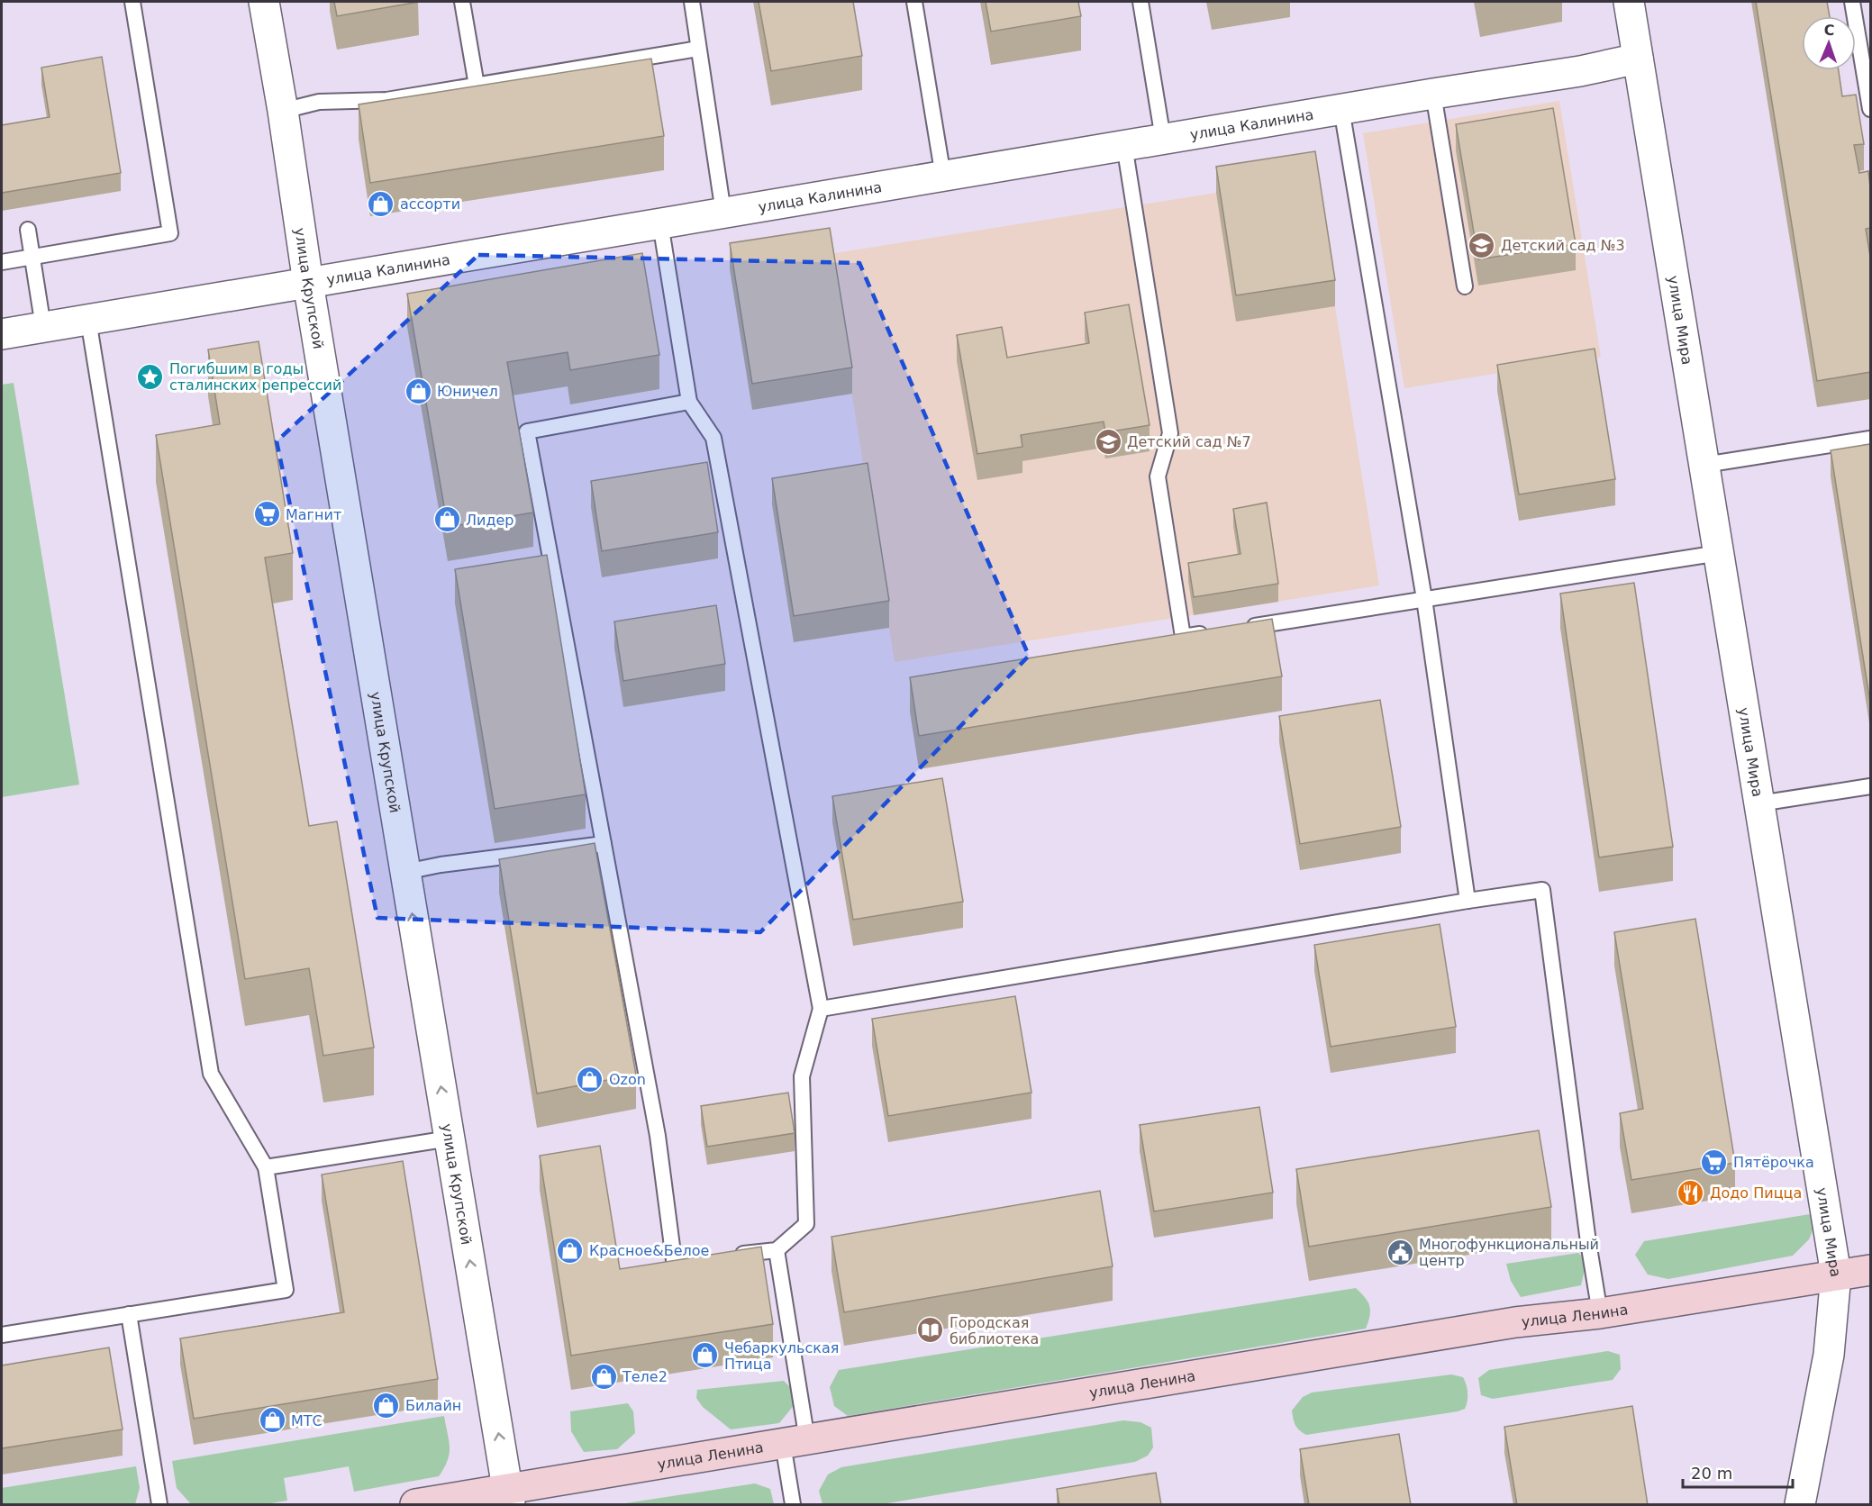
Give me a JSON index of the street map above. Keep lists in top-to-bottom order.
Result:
{
  "streets": {
    "street": [
      "улица Калинина",
      "улица Крупской",
      "улица Мира",
      "улица Ленина"
    ]
  },
  "crossings": [
    ["улица Калинина", "улица Крупской"],
    ["улица Калинина", "улица Мира"],
    ["улица Крупской", "улица Ленина"],
    ["улица Мира", "улица Ленина"]
  ],
  "one_way": ["улица Крупской"],
  "places": {
    "shop": [
      "ассорти",
      "Юничел",
      "Лидер",
      "Ozon",
      "Красное&Белое",
      "Чебаркульская Птица",
      "Теле2",
      "Билайн",
      "МТС"
    ],
    "school or university": ["Детский сад №3", "Детский сад №7"],
    "place": ["Погибшим в годы сталинских репрессий"],
    "supermarket": ["Магнит", "Пятёрочка"],
    "restaurant": ["Додо Пицца"],
    "public building": ["Многофункциональный центр"],
    "library": ["Городская библиотека"]
  },
  "scale_bar": "20 m",
  "north": "top"
}
